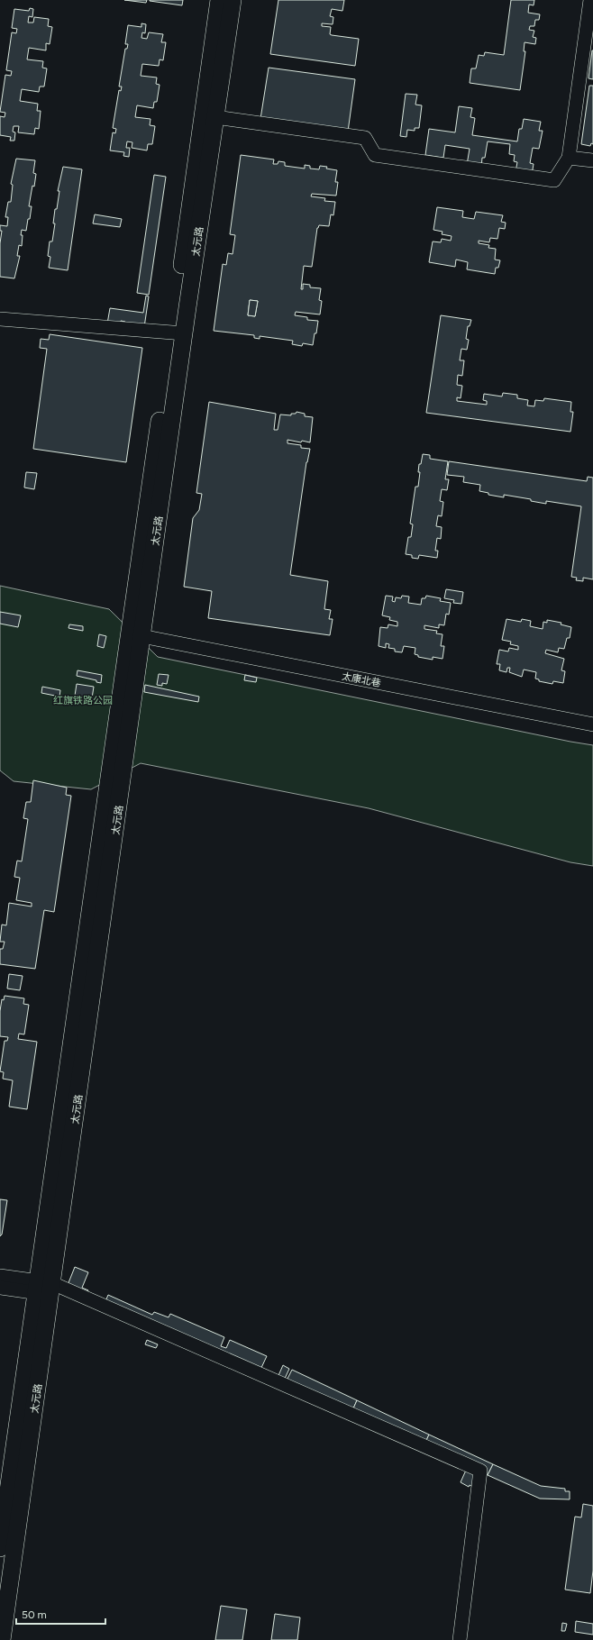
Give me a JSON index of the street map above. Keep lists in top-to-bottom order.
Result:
{
  "streets": {
    "main road": ["太元路"],
    "street": ["太康北巷"]
  },
  "crossings": [
    ["太元路", "太康北巷"]
  ],
  "parks": ["红旗铁路公园"],
  "scale_bar": "50 m"
}
